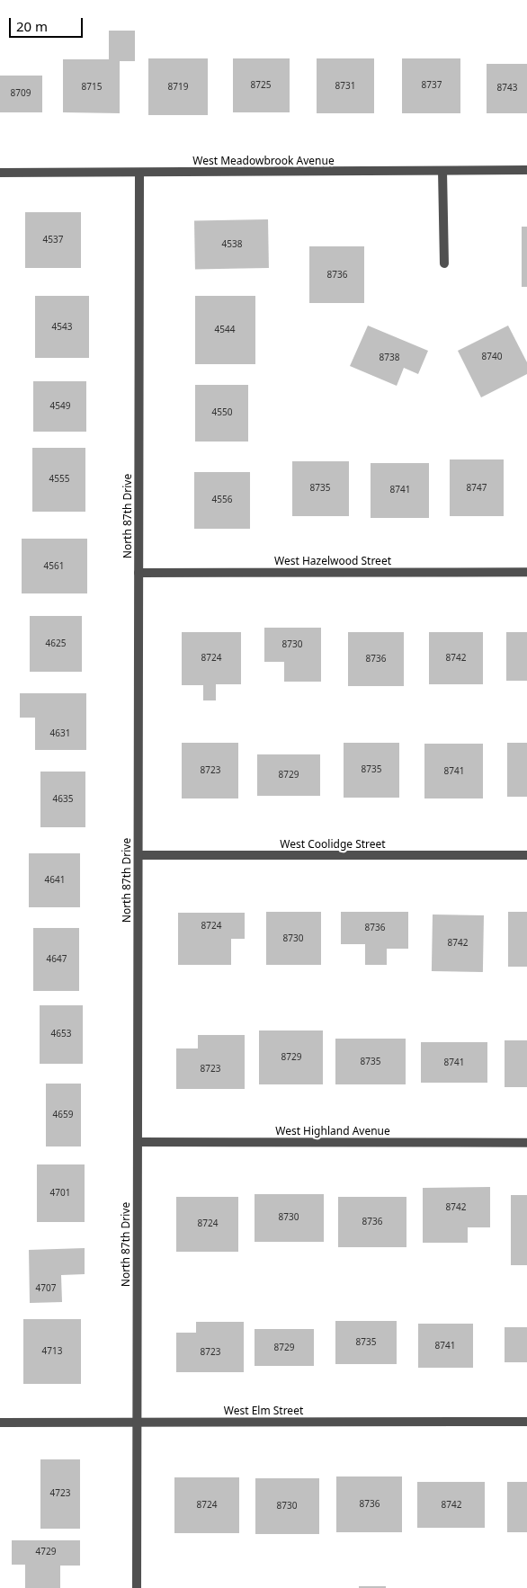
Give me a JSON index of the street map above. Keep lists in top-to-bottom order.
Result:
{
  "streets": {
    "street": [
      "West Meadowbrook Avenue",
      "North 87th Drive",
      "West Hazelwood Street",
      "West Coolidge Street",
      "West Highland Avenue",
      "West Elm Street"
    ]
  },
  "crossings": [
    ["West Meadowbrook Avenue", "North 87th Drive"],
    ["North 87th Drive", "West Hazelwood Street"],
    ["North 87th Drive", "West Coolidge Street"],
    ["North 87th Drive", "West Highland Avenue"],
    ["North 87th Drive", "West Elm Street"]
  ],
  "house_numbers": [
    "8725",
    "8737",
    "8731",
    "8715",
    "8719",
    "8743",
    "8709",
    "4537",
    "4538",
    "8736",
    "4543",
    "4544",
    "8740",
    "8738",
    "4549",
    "4550",
    "4555",
    "8735",
    "8747",
    "8741",
    "4556",
    "4561",
    "4625",
    "8730",
    "8724",
    "8742",
    "8736",
    "4631",
    "8735",
    "8723",
    "8741",
    "8729",
    "4635",
    "4641",
    "8724",
    "8736",
    "8730",
    "8742",
    "4647",
    "4653",
    "8729",
    "8735",
    "8741",
    "8723",
    "4659",
    "4701",
    "8742",
    "8730",
    "8736",
    "8724",
    "4707",
    "8735",
    "8741",
    "8729",
    "4713",
    "8723",
    "4723",
    "8736",
    "8724",
    "8742",
    "8730",
    "4729"
  ],
  "scale_bar": "20 m"
}
